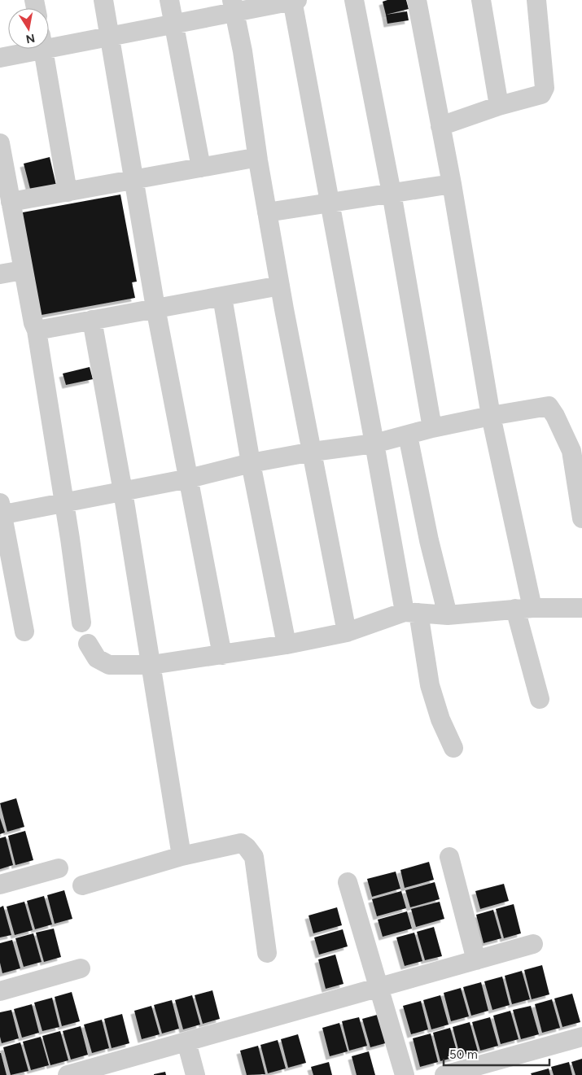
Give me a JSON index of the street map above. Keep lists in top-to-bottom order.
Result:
{
  "scale_bar": "50 m",
  "north": "bottom"
}
